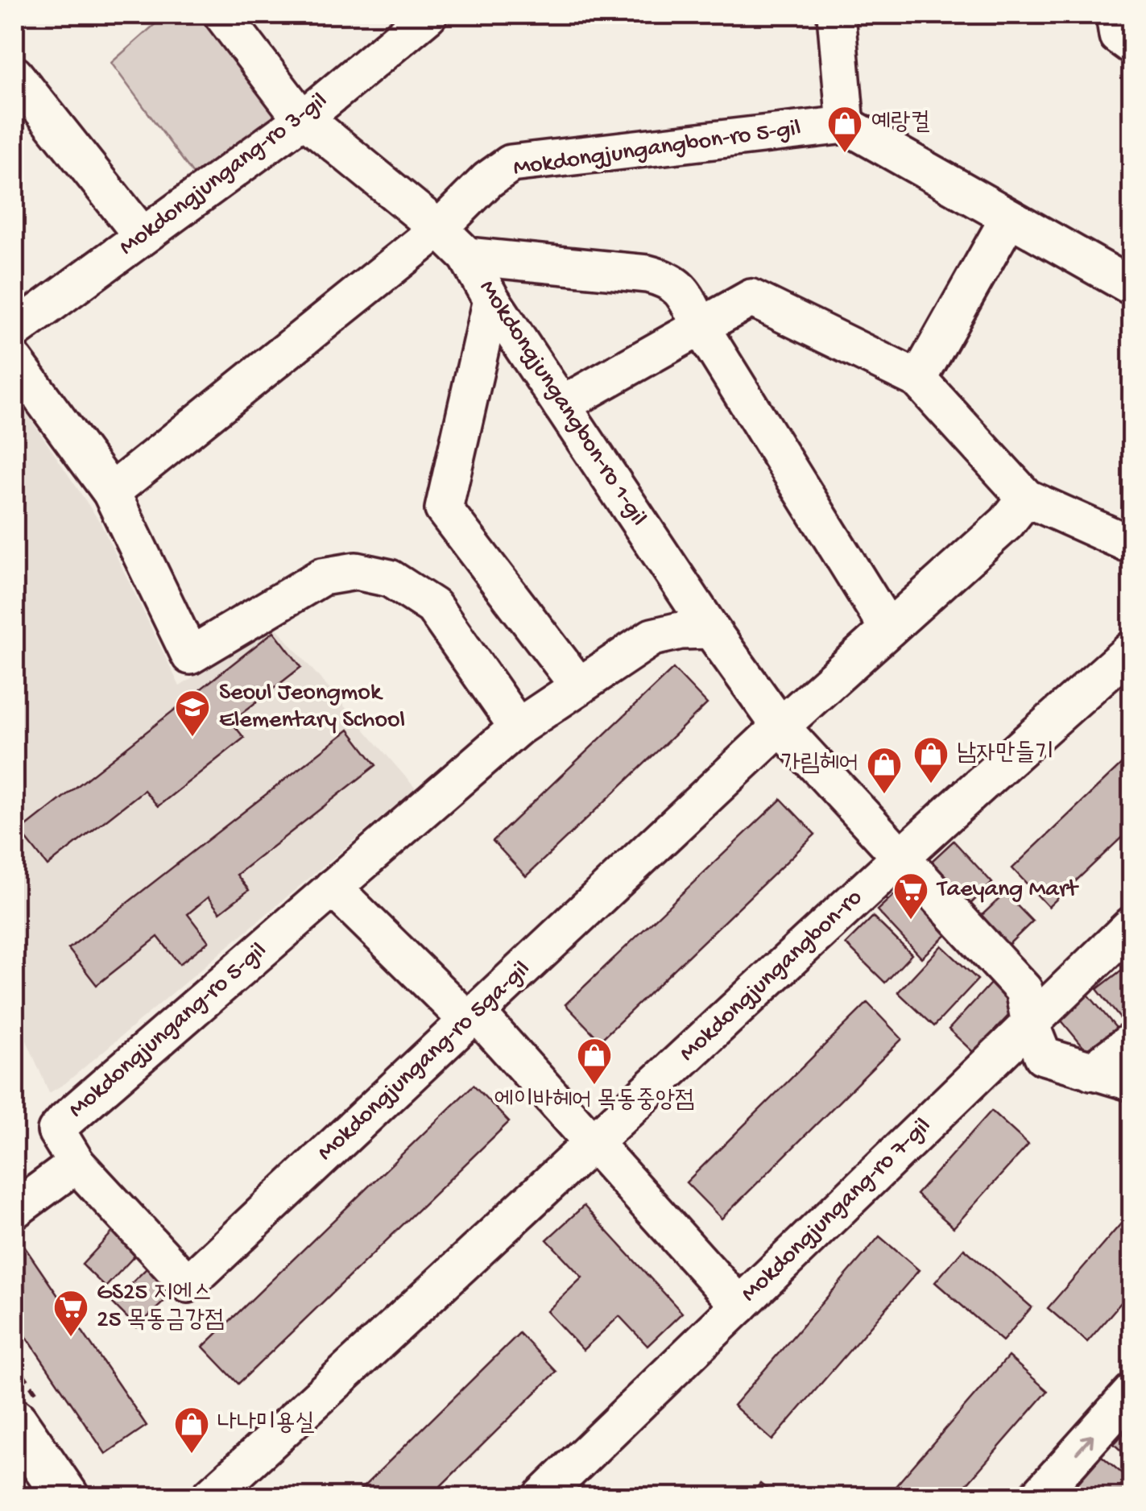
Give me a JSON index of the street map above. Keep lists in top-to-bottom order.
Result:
{
  "streets": {
    "street": [
      "Mokdongjungangbon-ro 5-gil",
      "Mokdongjungang-ro 3-gil",
      "Mokdongjungangbon-ro 1-gil",
      "Mokdongjungangbon-ro",
      "Mokdongjungang-ro 5-gil",
      "Mokdongjungang-ro 5ga-gil",
      "Mokdongjungang-ro 7-gil"
    ]
  },
  "crossings": [
    ["Mokdongjungangbon-ro 5-gil", "Mokdongjungangbon-ro 1-gil"],
    ["Mokdongjungang-ro 3-gil", "Mokdongjungangbon-ro 1-gil"],
    ["Mokdongjungangbon-ro 1-gil", "Mokdongjungangbon-ro"],
    ["Mokdongjungangbon-ro 1-gil", "Mokdongjungang-ro 5-gil"],
    ["Mokdongjungangbon-ro 1-gil", "Mokdongjungang-ro 5ga-gil"],
    ["Mokdongjungangbon-ro 1-gil", "Mokdongjungang-ro 7-gil"],
    ["Mokdongjungang-ro 5-gil", "Mokdongjungang-ro 5ga-gil"]
  ],
  "places": {
    "shop": [
      "예랑컬",
      "남자만들기",
      "가림헤어",
      "에이바헤어 목동중앙점",
      "나나미용실"
    ],
    "school or university": ["Seoul Jeongmok Elementary School"],
    "supermarket": ["Taeyang Mart", "GS25 지에스 25 목동금강점"]
  }
}
